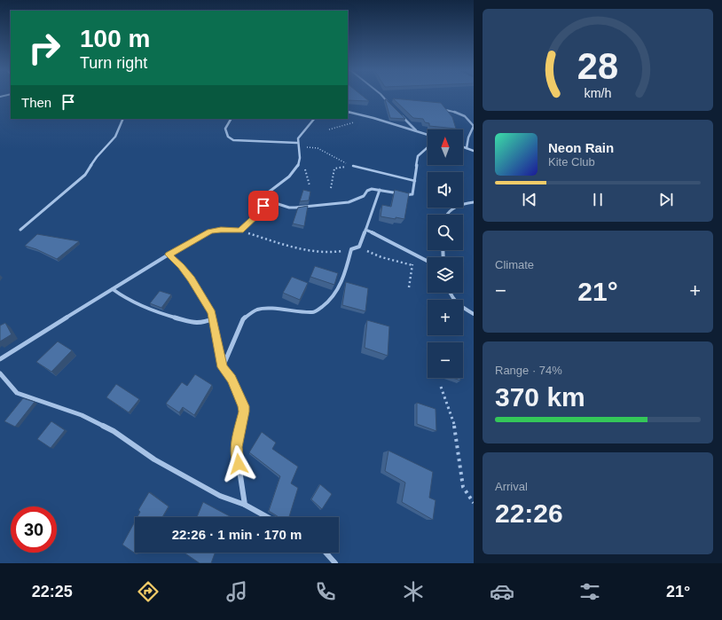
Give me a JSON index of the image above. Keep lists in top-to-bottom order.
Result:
{
  "north": "top",
  "page": {
    "turn": ["100 m", "Turn right"],
    "then": "Then",
    "map_buttons": ["+", "−"],
    "song": ["Neon Rain", "Kite Club"],
    "tile": [
      "Climate",
      ["Range · 74%", "370 km"],
      ["Arrival", "22:26"]
    ],
    "heat": ["−", "21°", "+"],
    "limit": "30",
    "trip": "22:26 · 1 min · 170 m",
    "tabs": ["22:25", "21°"],
    "gauge": ["28", "km/h"]
  }
}
